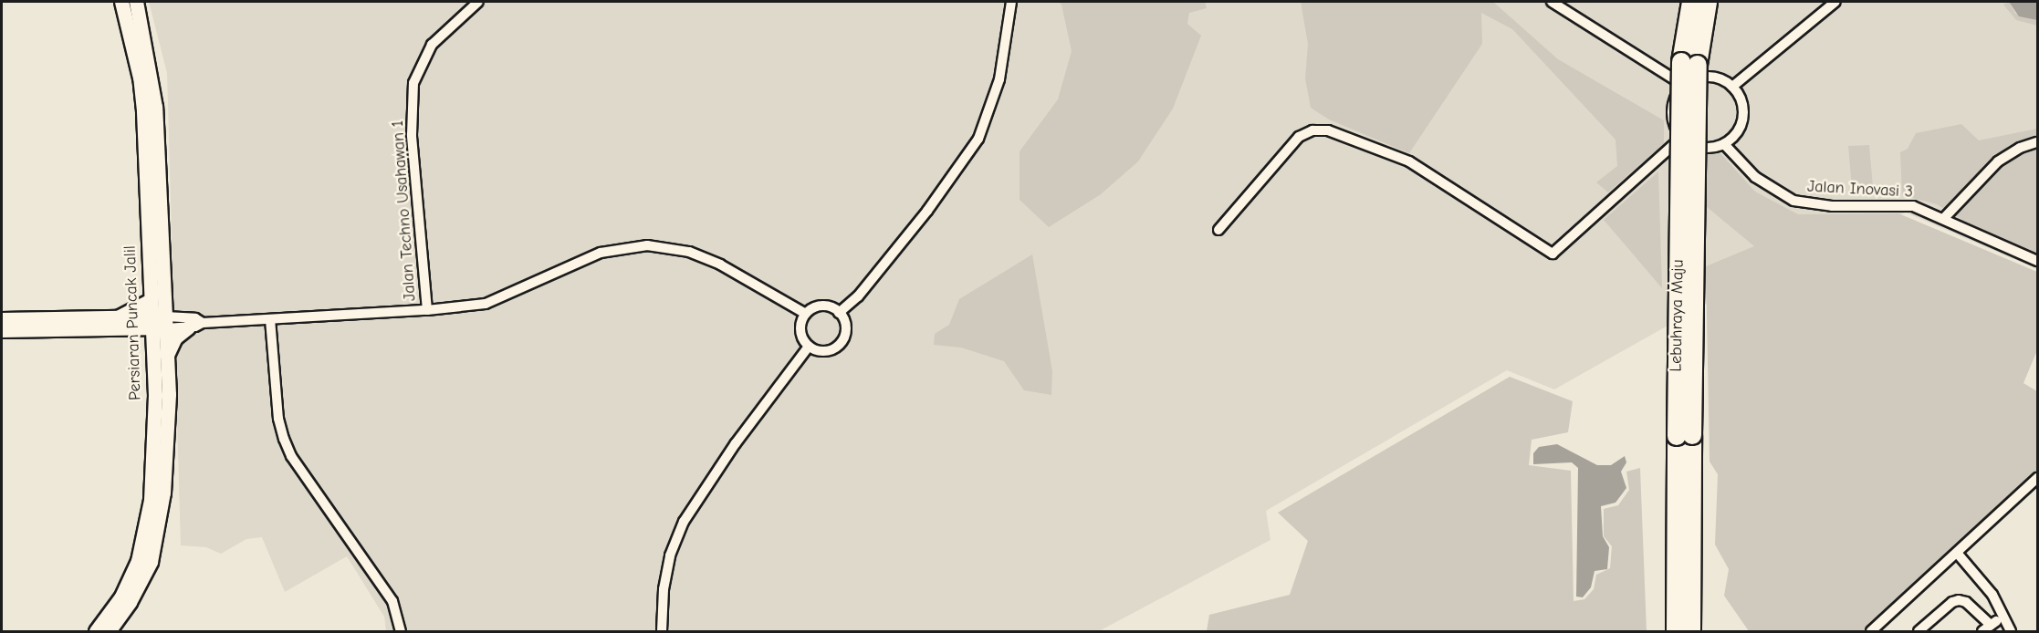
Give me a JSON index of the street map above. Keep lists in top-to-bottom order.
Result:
{
  "streets": {
    "highway": ["Lebuhraya Maju"],
    "main road": ["Persiaran Puncak Jalil"],
    "street": ["Jalan Inovasi 3", "Jalan Techno Usahawan 1"]
  }
}
